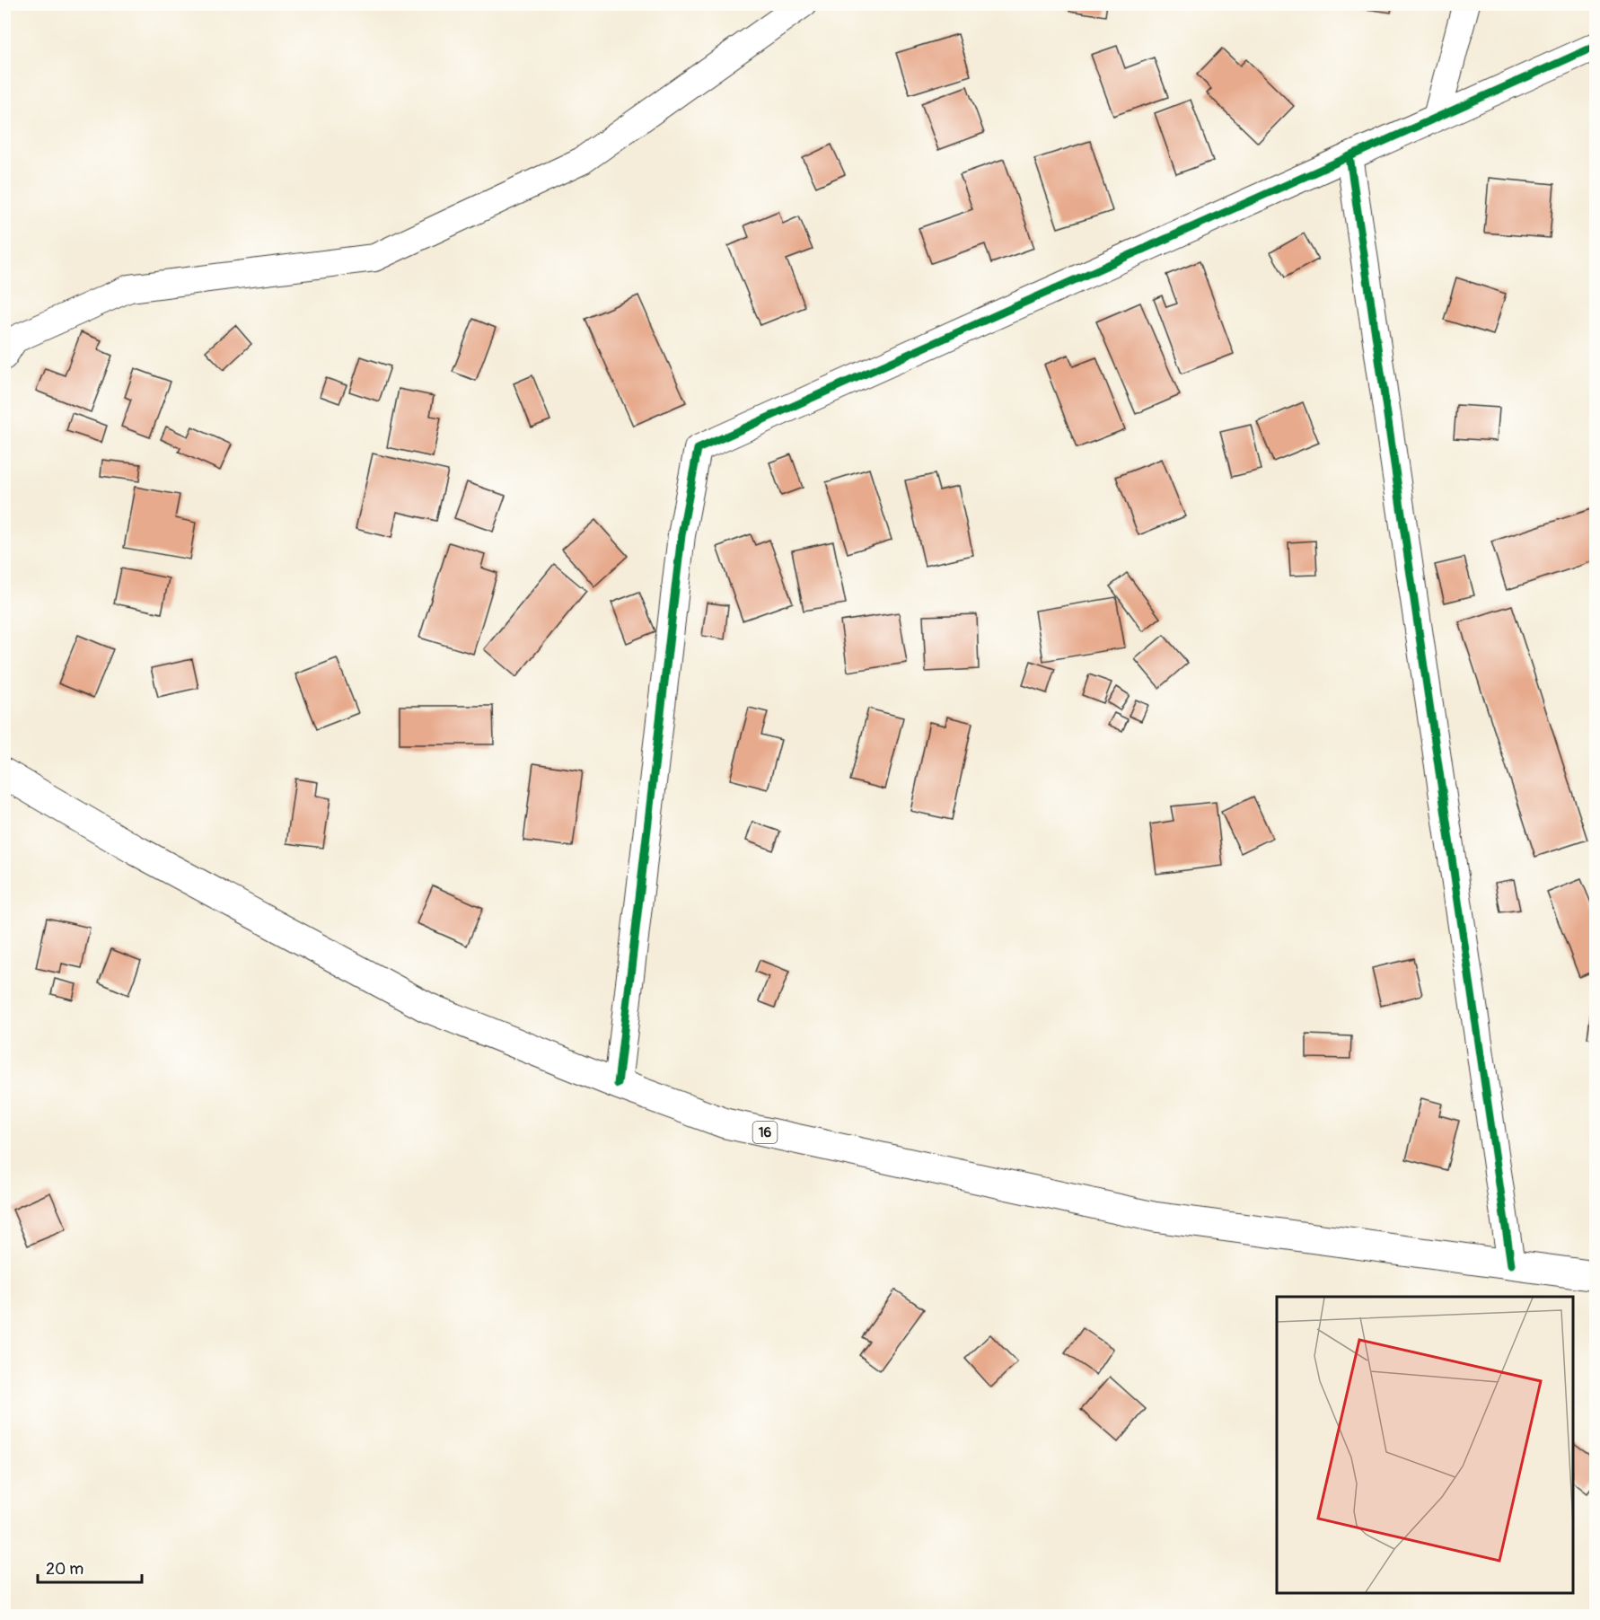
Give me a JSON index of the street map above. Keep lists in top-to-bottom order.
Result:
{
  "streets": {
    "highway": ["16"]
  },
  "scale_bar": "20 m"
}
